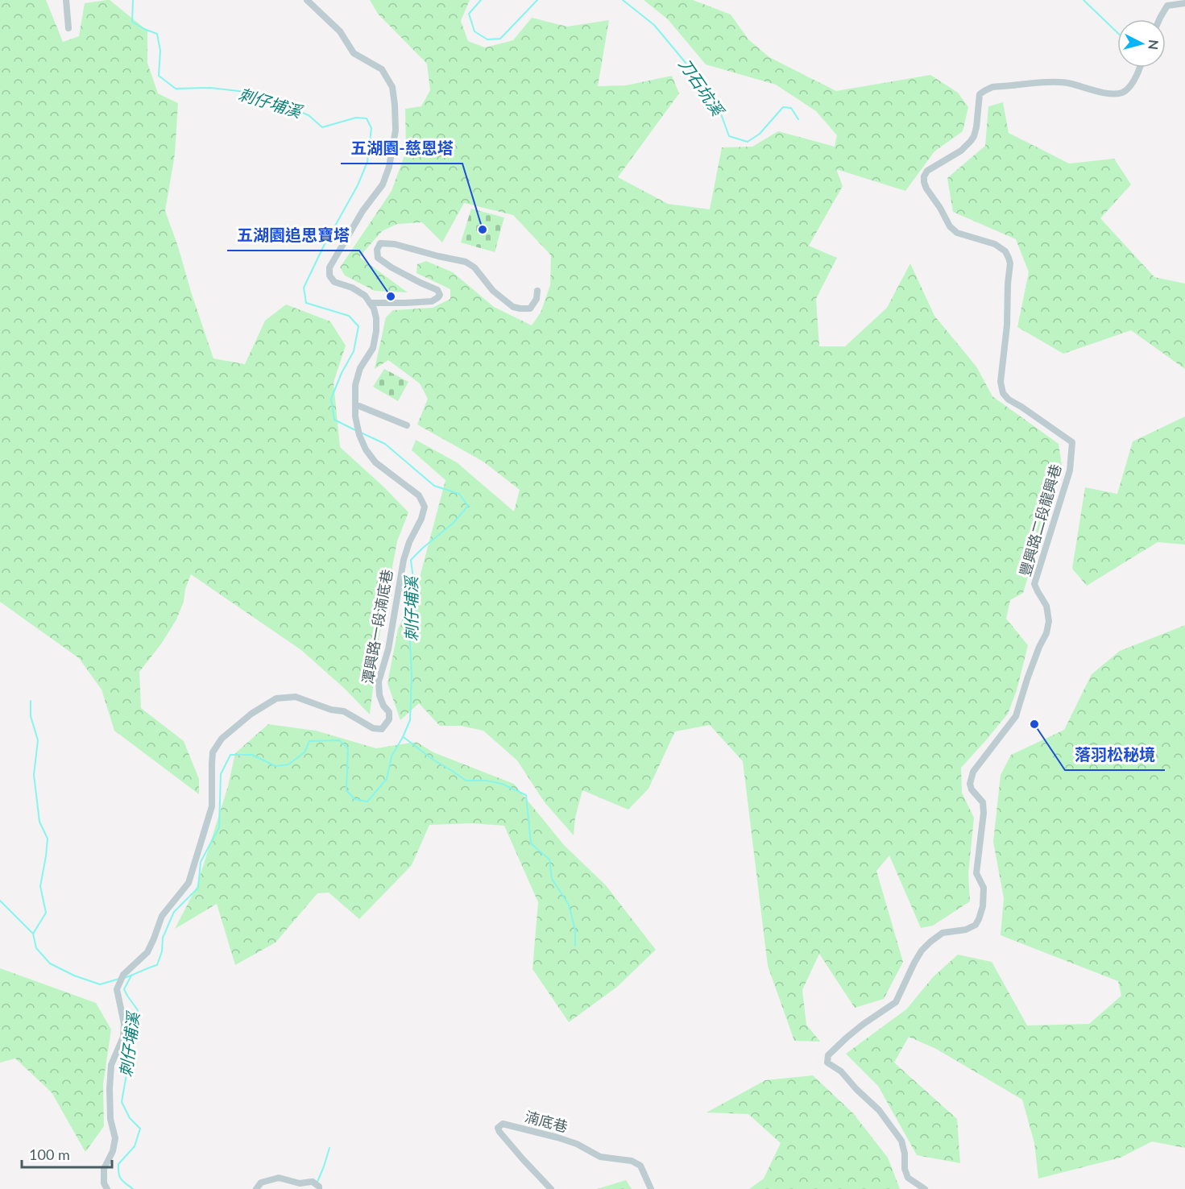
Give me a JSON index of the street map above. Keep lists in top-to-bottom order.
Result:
{
  "streets": {
    "street": ["豐興路二段龍興巷", "潭興路一段湳底巷", "湳底巷"]
  },
  "water": ["刀石坑溪", "刺仔埔溪"],
  "places": ["五湖園-慈恩塔", "五湖園追思寶塔", "落羽松秘境"],
  "scale_bar": "100 m",
  "north": "right"
}
